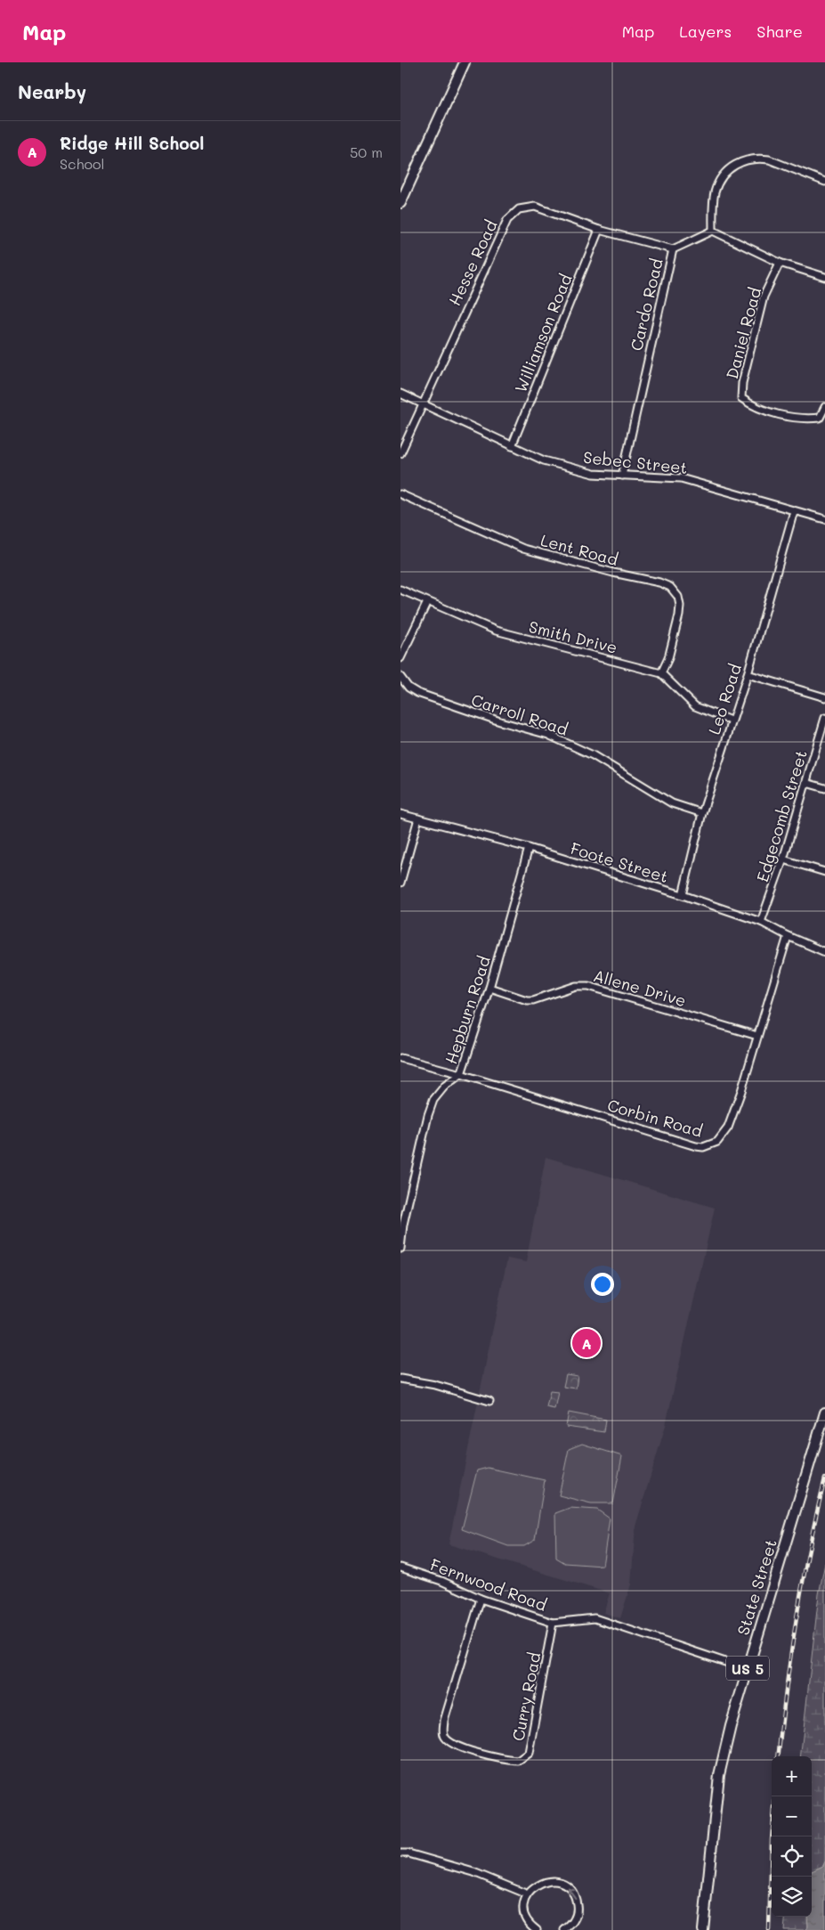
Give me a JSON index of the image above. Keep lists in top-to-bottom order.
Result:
{
  "streets": {
    "main road": ["State Street", "US 5"],
    "street": [
      "Hesse Road",
      "Cardo Road",
      "Williamson Road",
      "Daniel Road",
      "Sebec Street",
      "Lent Road",
      "Smith Drive",
      "Leo Road",
      "Carroll Road",
      "Edgecomb Street",
      "Foote Street",
      "Allene Drive",
      "Hepburn Road",
      "Corbin Road",
      "Fernwood Road",
      "Curry Road"
    ]
  },
  "crossings": [
    ["Hesse Road", "Cardo Road"],
    ["Hesse Road", "Williamson Road"],
    ["Hesse Road", "Sebec Street"],
    ["Cardo Road", "Sebec Street"],
    ["Williamson Road", "Sebec Street"],
    ["Sebec Street", "Leo Road"],
    ["Lent Road", "Smith Drive"],
    ["Smith Drive", "Leo Road"],
    ["Leo Road", "Carroll Road"],
    ["Leo Road", "Foote Street"],
    ["Edgecomb Street", "Foote Street"],
    ["Foote Street", "Hepburn Road"],
    ["Foote Street", "Corbin Road"],
    ["Allene Drive", "Hepburn Road"],
    ["Allene Drive", "Corbin Road"],
    ["Hepburn Road", "Corbin Road"],
    ["Fernwood Road", "State Street"],
    ["Fernwood Road", "Curry Road"]
  ],
  "page": {
    "header": "Map",
    "nav": ["Map", "Layers", "Share"],
    "heading": "Nearby",
    "list": [
      {
        "mark": "A",
        "name": "Ridge Hill School",
        "note": "School",
        "value": "50 m"
      }
    ],
    "pins": "A",
    "map_buttons": ["+", "−"]
  }
}
